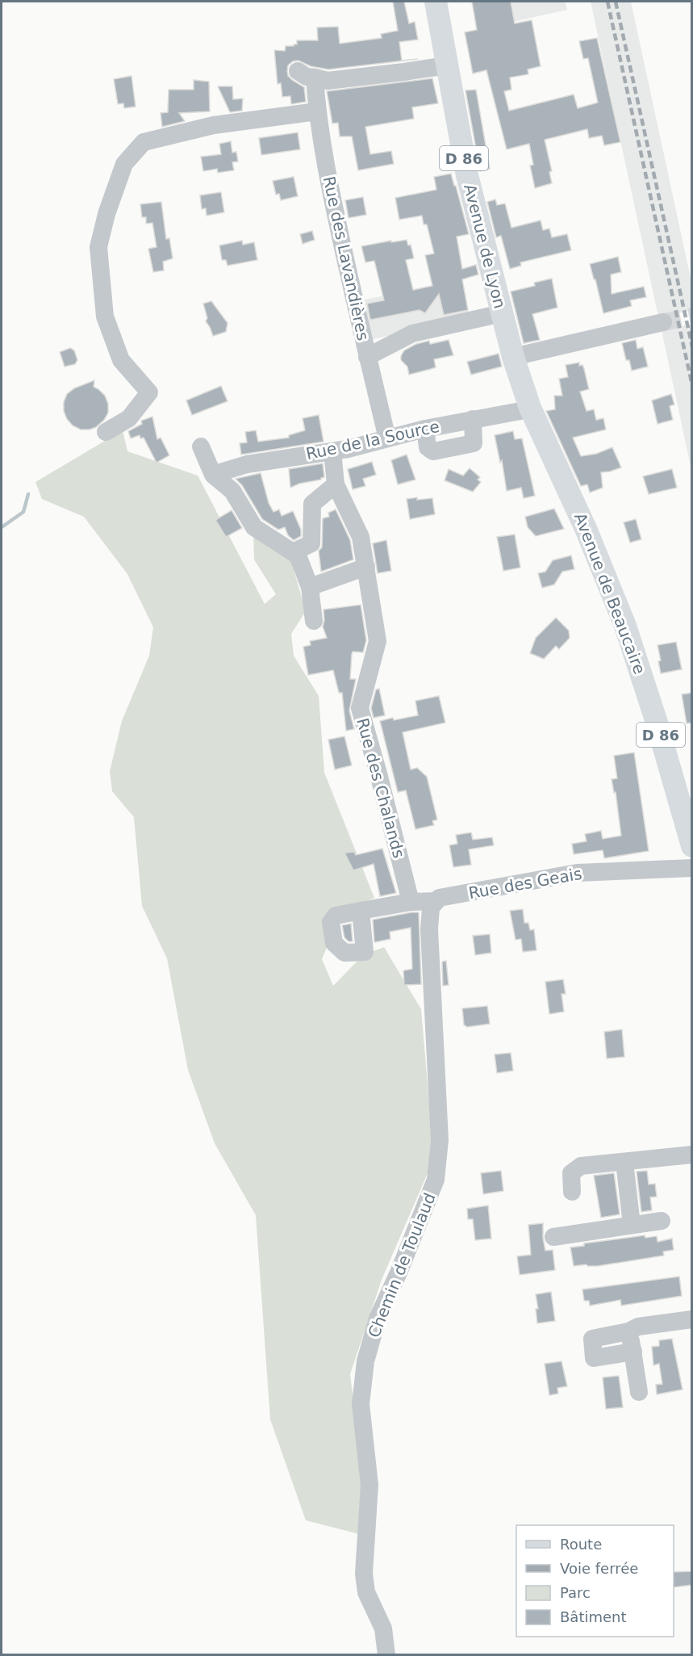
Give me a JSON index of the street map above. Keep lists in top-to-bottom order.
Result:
{
  "streets": {
    "main road": ["D 86", "Avenue de Lyon", "Avenue de Beaucaire"],
    "street": [
      "Rue des Lavandières",
      "Rue de la Source",
      "Rue des Chalands",
      "Rue des Geais",
      "Chemin de Toulaud"
    ]
  },
  "crossings": [
    ["Avenue de Lyon", "Rue des Lavandières"],
    ["Avenue de Lyon", "Avenue de Beaucaire"],
    ["Rue des Lavandières", "Rue de la Source"],
    ["Rue de la Source", "Avenue de Beaucaire"],
    ["Rue de la Source", "Rue des Chalands"],
    ["Rue des Chalands", "Rue des Geais"],
    ["Rue des Geais", "Chemin de Toulaud"]
  ],
  "legend": [
    "Route",
    "Voie ferrée",
    "Parc",
    "Bâtiment"
  ]
}
